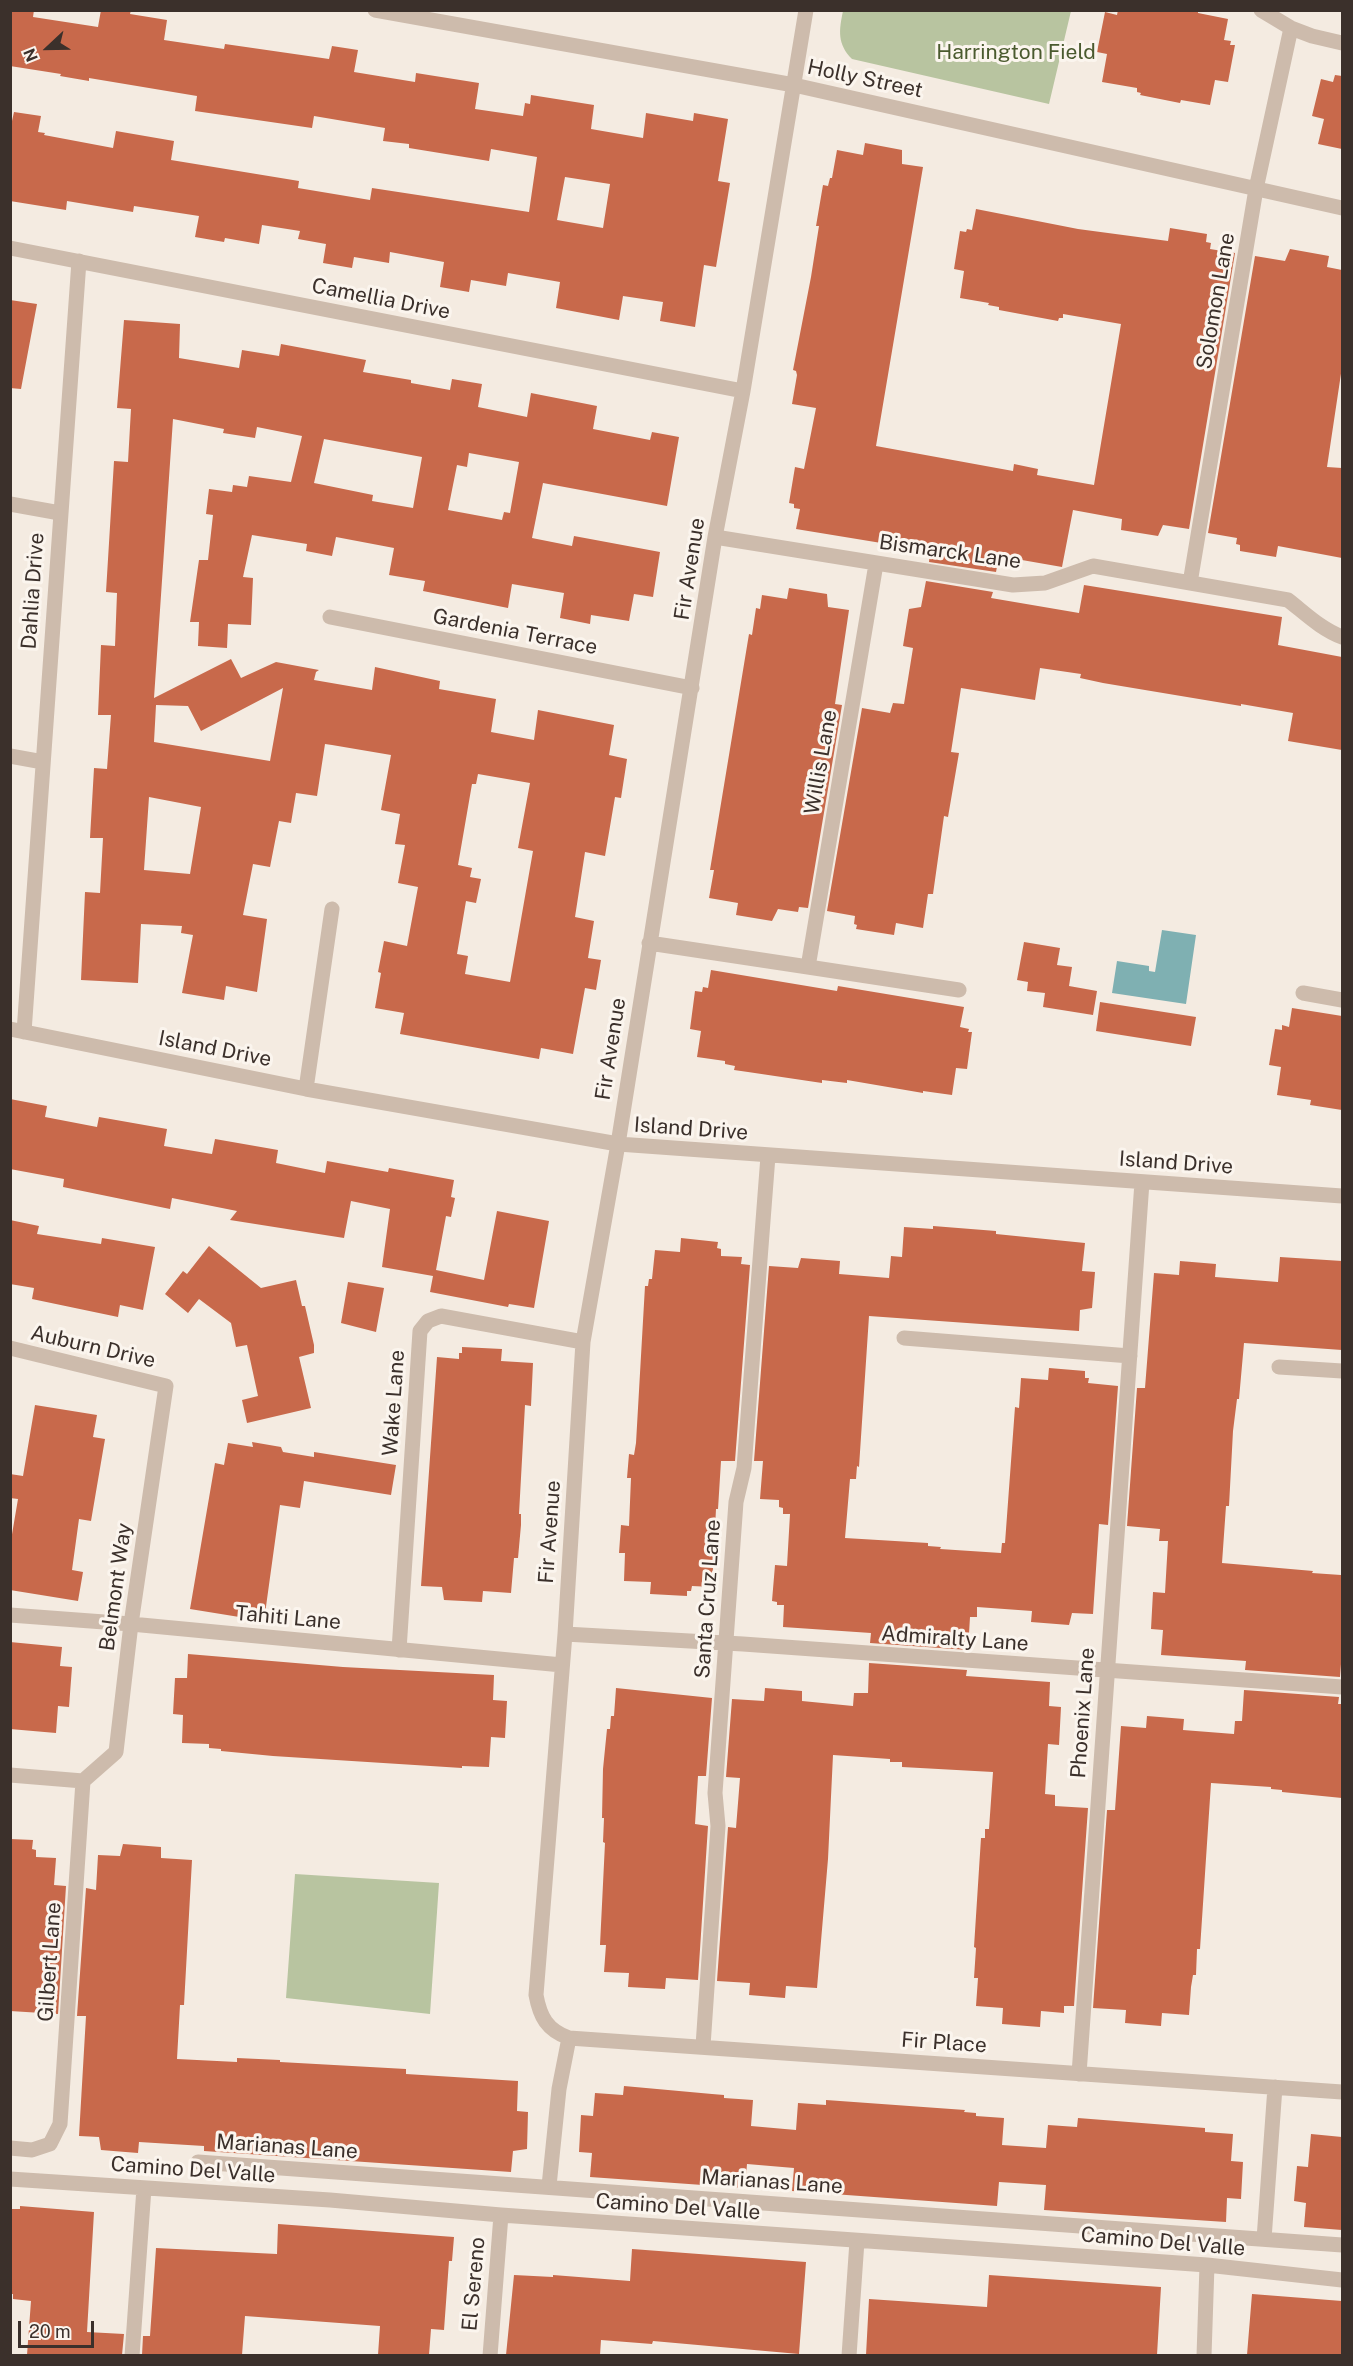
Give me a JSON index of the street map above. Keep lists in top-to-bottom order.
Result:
{
  "streets": {
    "street": [
      "Holly Street",
      "Camellia Drive",
      "Solomon Lane",
      "Bismarck Lane",
      "Fir Avenue",
      "Dahlia Drive",
      "Gardenia Terrace",
      "Willis Lane",
      "Island Drive",
      "Auburn Drive",
      "Wake Lane",
      "Belmont Way",
      "Santa Cruz Lane",
      "Tahiti Lane",
      "Admiralty Lane",
      "Phoenix Lane",
      "Gilbert Lane",
      "Fir Place",
      "Marianas Lane",
      "Camino Del Valle",
      "El Sereno"
    ]
  },
  "crossings": [
    ["Holly Street", "Solomon Lane"],
    ["Holly Street", "Fir Avenue"],
    ["Camellia Drive", "Fir Avenue"],
    ["Camellia Drive", "Dahlia Drive"],
    ["Solomon Lane", "Bismarck Lane"],
    ["Bismarck Lane", "Fir Avenue"],
    ["Bismarck Lane", "Willis Lane"],
    ["Fir Avenue", "Gardenia Terrace"],
    ["Fir Avenue", "Island Drive"],
    ["Fir Avenue", "Wake Lane"],
    ["Fir Avenue", "Tahiti Lane"],
    ["Fir Avenue", "Admiralty Lane"],
    ["Fir Avenue", "Fir Place"],
    ["Dahlia Drive", "Island Drive"],
    ["Island Drive", "Santa Cruz Lane"],
    ["Island Drive", "Phoenix Lane"],
    ["Auburn Drive", "Belmont Way"],
    ["Wake Lane", "Tahiti Lane"],
    ["Belmont Way", "Tahiti Lane"],
    ["Belmont Way", "Gilbert Lane"],
    ["Santa Cruz Lane", "Admiralty Lane"],
    ["Santa Cruz Lane", "Fir Place"],
    ["Admiralty Lane", "Phoenix Lane"],
    ["Phoenix Lane", "Fir Place"],
    ["Camino Del Valle", "El Sereno"]
  ],
  "parks": ["Harrington Field"],
  "scale_bar": "20 m",
  "north": "left"
}
